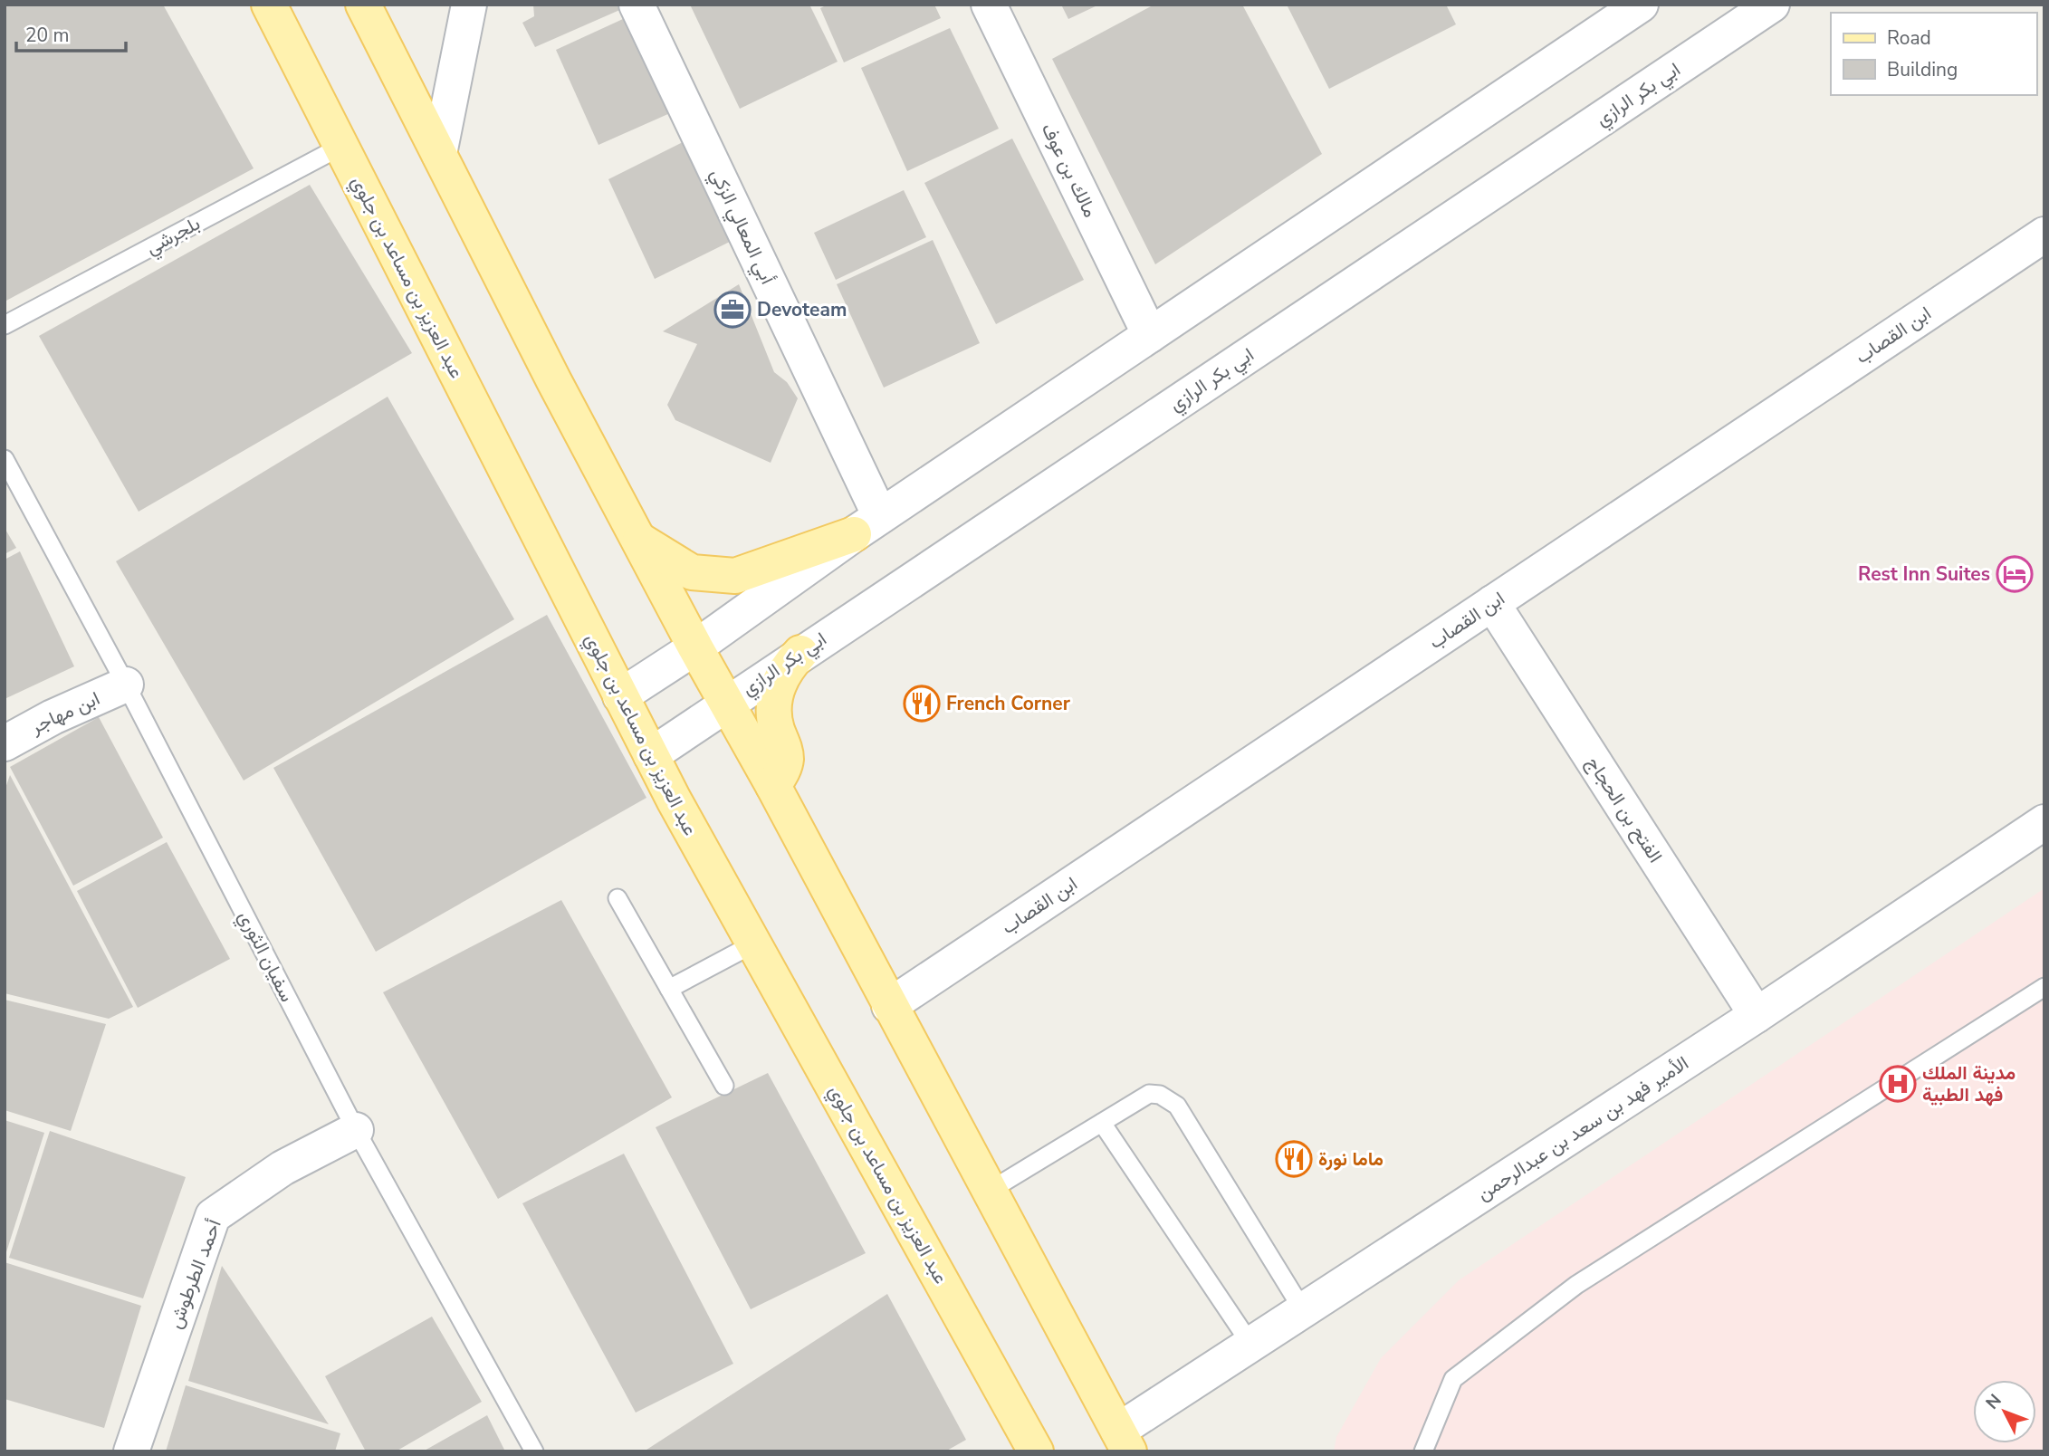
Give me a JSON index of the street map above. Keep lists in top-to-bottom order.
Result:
{
  "streets": {
    "main road": ["عبد العزيز بن مساعد بن جلوي"],
    "street": [
      "ابي بكر الرازي",
      "مالك بن عوف",
      "أبي المعالي الزكي",
      "ابن القصاب",
      "ابن مهاجر",
      "الفتح بن الحجاج",
      "الأمير فهد بن سعد بن عبدالرحمن",
      "أحمد الطرطوش"
    ],
    "lane": ["بلجرشي", "سفيان الثوري"]
  },
  "crossings": [
    ["ابي بكر الرازي", "عبد العزيز بن مساعد بن جلوي"],
    ["بلجرشي", "عبد العزيز بن مساعد بن جلوي"],
    ["ابن القصاب", "الفتح بن الحجاج"],
    ["ابن مهاجر", "سفيان الثوري"],
    ["الفتح بن الحجاج", "الأمير فهد بن سعد بن عبدالرحمن"],
    ["سفيان الثوري", "أحمد الطرطوش"]
  ],
  "places": {
    "office": ["Devoteam"],
    "hotel": ["Rest Inn Suites"],
    "restaurant": ["French Corner", "ماما نورة"],
    "hospital": ["مدينة الملك فهد الطبية"]
  },
  "legend": ["Road", "Building"],
  "scale_bar": "20 m",
  "north": "top left"
}
